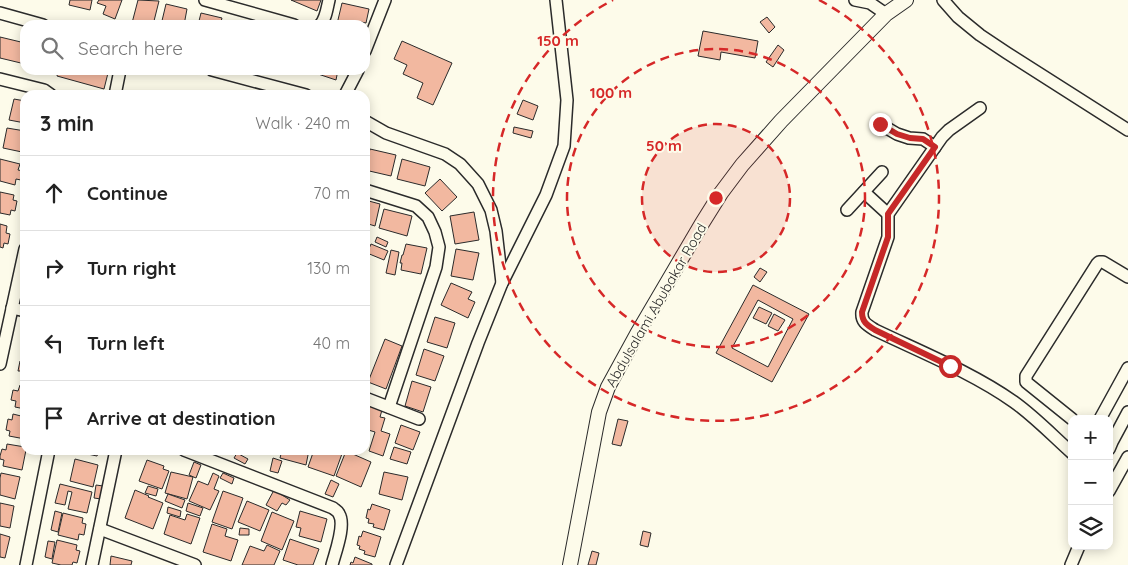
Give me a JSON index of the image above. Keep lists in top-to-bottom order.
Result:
{
  "streets": {
    "main road": ["Abdulsalami Abubakar Road"]
  },
  "page": {
    "search": "Search here",
    "heading": ["3 min", "Walk · 240 m"],
    "list": [
      ["Continue", "70 m"],
      ["Turn right", "130 m"],
      ["Turn left", "40 m"],
      "Arrive at destination"
    ],
    "map_buttons": ["+", "−"]
  },
  "rings": ["150 m", "100 m", "50 m"]
}
